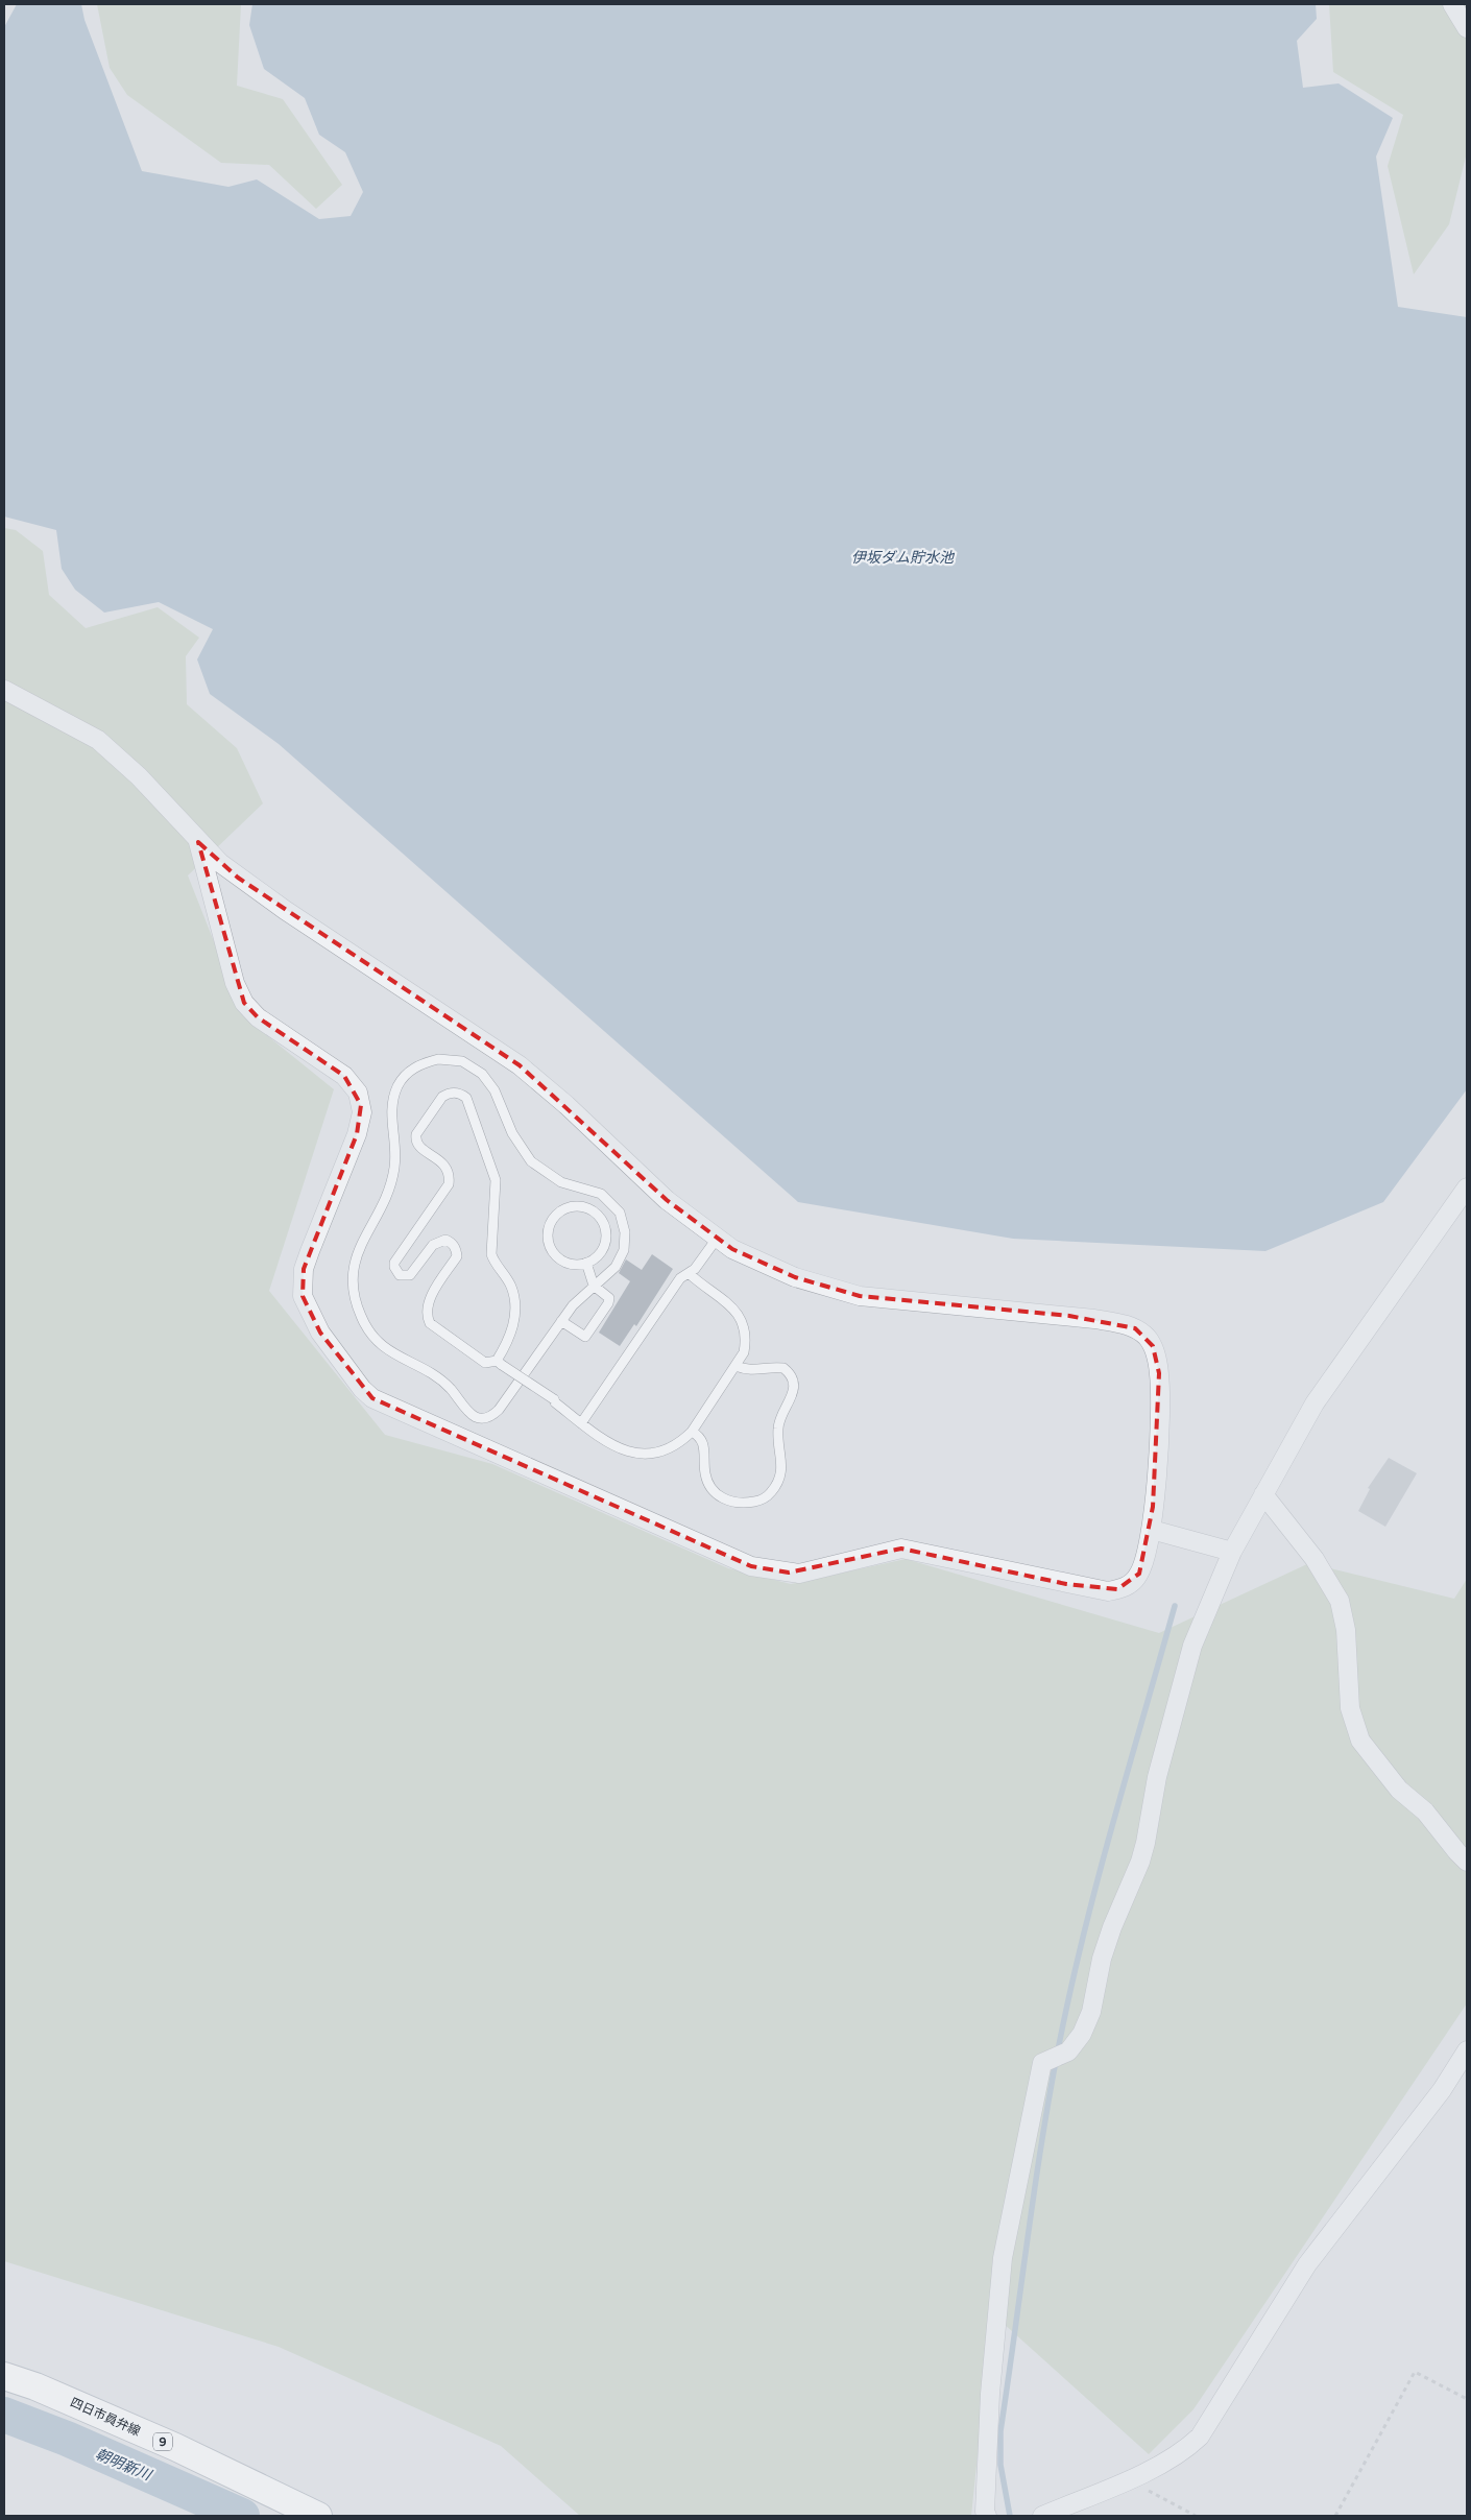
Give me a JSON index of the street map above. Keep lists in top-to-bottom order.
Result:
{
  "streets": {
    "main road": ["四日市員弁線", "9"]
  },
  "water": ["伊坂ダム貯水池", "朝明新川"]
}
